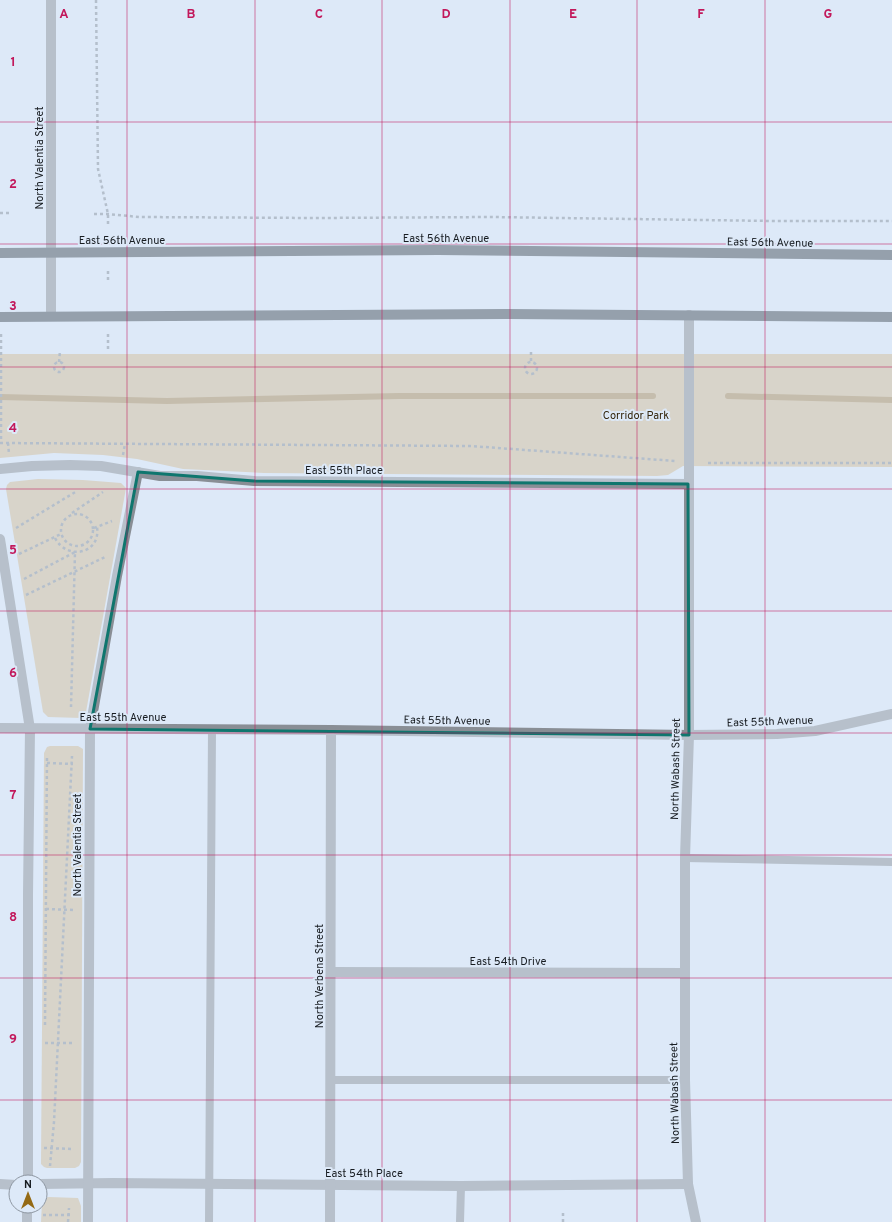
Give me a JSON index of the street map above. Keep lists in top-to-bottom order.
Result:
{
  "streets": {
    "main road": ["East 56th Avenue"],
    "street": [
      "North Valentia Street",
      "East 55th Place",
      "East 55th Avenue",
      "North Wabash Street",
      "East 54th Drive",
      "North Verbena Street",
      "East 54th Place"
    ]
  },
  "crossings": [
    ["North Valentia Street", "East 56th Avenue"],
    ["North Valentia Street", "East 55th Place"],
    ["North Valentia Street", "East 55th Avenue"],
    ["North Valentia Street", "East 54th Place"],
    ["East 55th Place", "North Wabash Street"],
    ["East 55th Avenue", "North Wabash Street"],
    ["East 55th Avenue", "North Verbena Street"],
    ["North Wabash Street", "East 54th Drive"],
    ["North Wabash Street", "East 54th Place"],
    ["East 54th Drive", "North Verbena Street"],
    ["North Verbena Street", "East 54th Place"]
  ],
  "parks": ["Corridor Park"],
  "north": "top",
  "grid": {
    "columns": [
      "A",
      "B",
      "C",
      "D",
      "E",
      "F",
      "G"
    ],
    "rows": [
      "1",
      "2",
      "3",
      "4",
      "5",
      "6",
      "7",
      "8",
      "9"
    ]
  }
}
